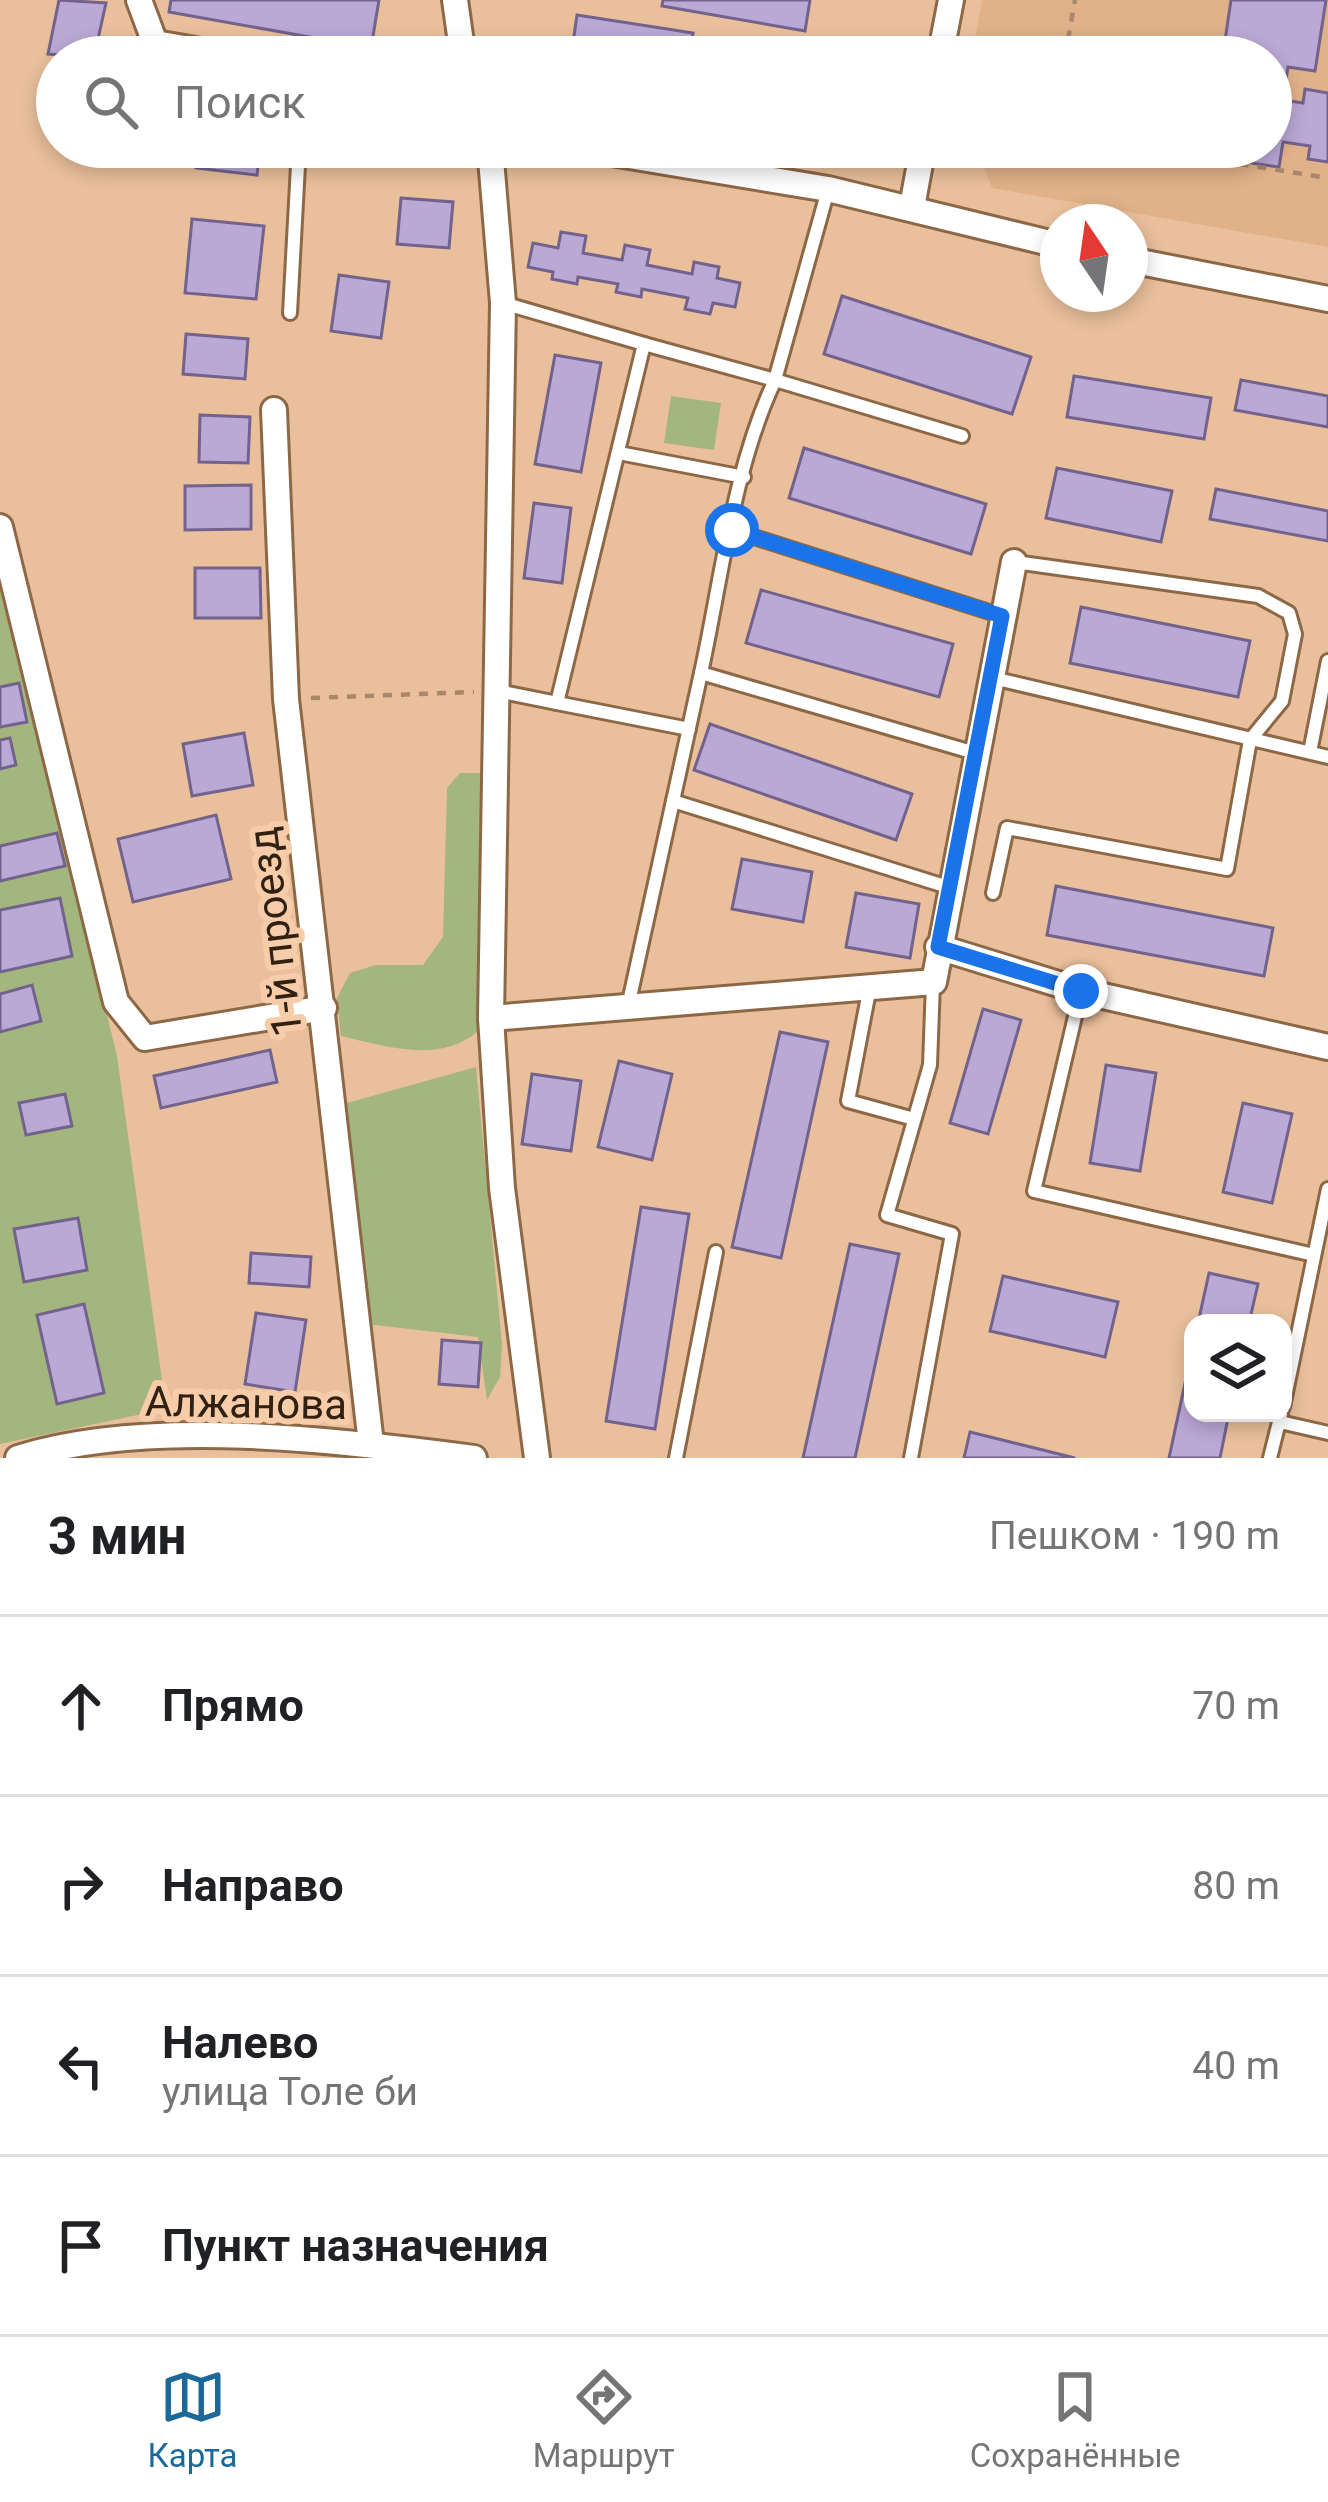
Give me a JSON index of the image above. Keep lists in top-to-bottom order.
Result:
{
  "streets": {
    "street": ["1-й проезд", "Алжанова"]
  },
  "crossings": [
    ["1-й проезд", "Алжанова"]
  ],
  "north": "top",
  "page": {
    "search": "Поиск",
    "heading": ["3 мин", "Пешком · 190 m"],
    "list": [
      ["Прямо", "70 m"],
      ["Направо", "80 m"],
      ["Налево", "улица Толе би", "40 m"],
      "Пункт назначения"
    ],
    "nav": ["Карта", "Маршрут", "Сохранённые"]
  }
}
